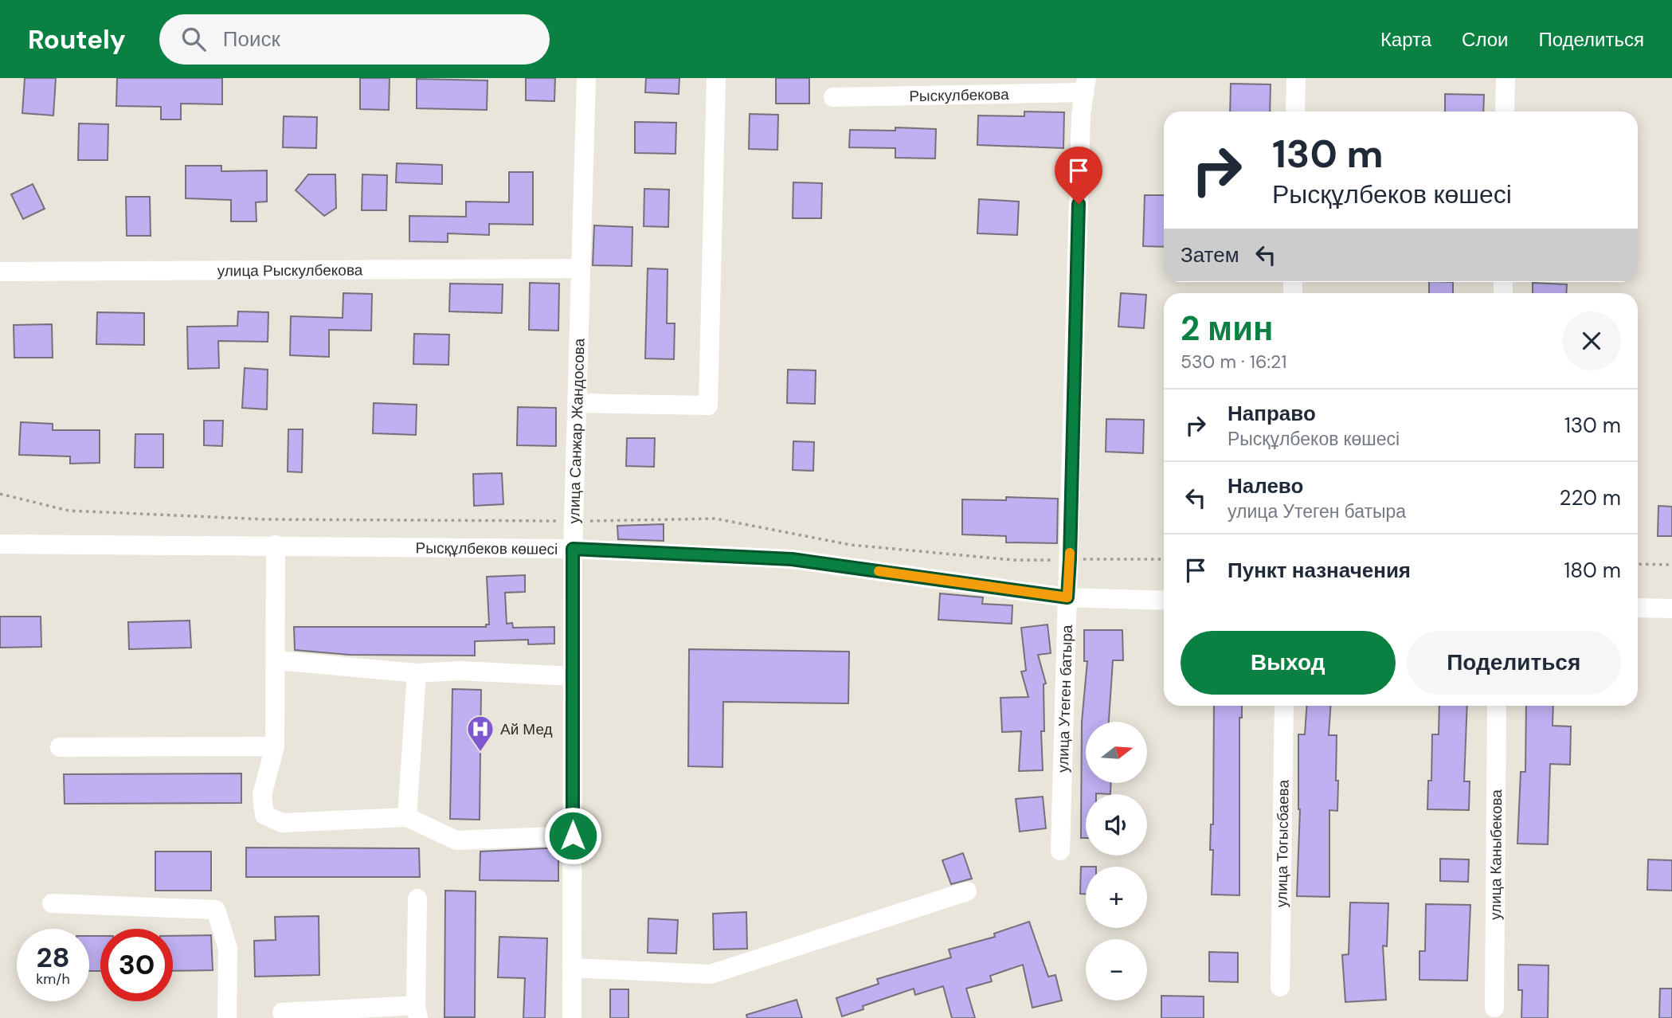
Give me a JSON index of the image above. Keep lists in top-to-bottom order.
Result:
{
  "streets": {
    "street": [
      "Рыскулбекова",
      "улица Рыскулбекова",
      "улица Санжар Жандосова",
      "Рысқұлбеков көшесі",
      "улица Утеген батыра",
      "улица Тогысбаева",
      "улица Каныбекова"
    ]
  },
  "crossings": [
    ["Рыскулбекова", "улица Утеген батыра"],
    ["улица Рыскулбекова", "улица Санжар Жандосова"],
    ["улица Санжар Жандосова", "Рысқұлбеков көшесі"],
    ["Рысқұлбеков көшесі", "улица Утеген батыра"]
  ],
  "places": {
    "hospital": ["Ай Мед"]
  },
  "north": "right",
  "page": {
    "header": "Routely",
    "search": "Поиск",
    "nav": ["Карта", "Слои", "Поделиться"],
    "turn": ["130 m", "Рысқұлбеков көшесі"],
    "then": "Затем",
    "heading": ["2 мин", "530 m · 16:21"],
    "list": [
      {
        "name": "Направо",
        "note": "Рысқұлбеков көшесі",
        "value": "130 m"
      },
      {
        "name": "Налево",
        "note": "улица Утеген батыра",
        "value": "220 m"
      },
      {
        "name": "Пункт назначения",
        "value": "180 m"
      }
    ],
    "buttons": ["Выход", "Поделиться"],
    "map_buttons": ["+", "−"],
    "speed": "28 km/h",
    "limit": "30"
  }
}
